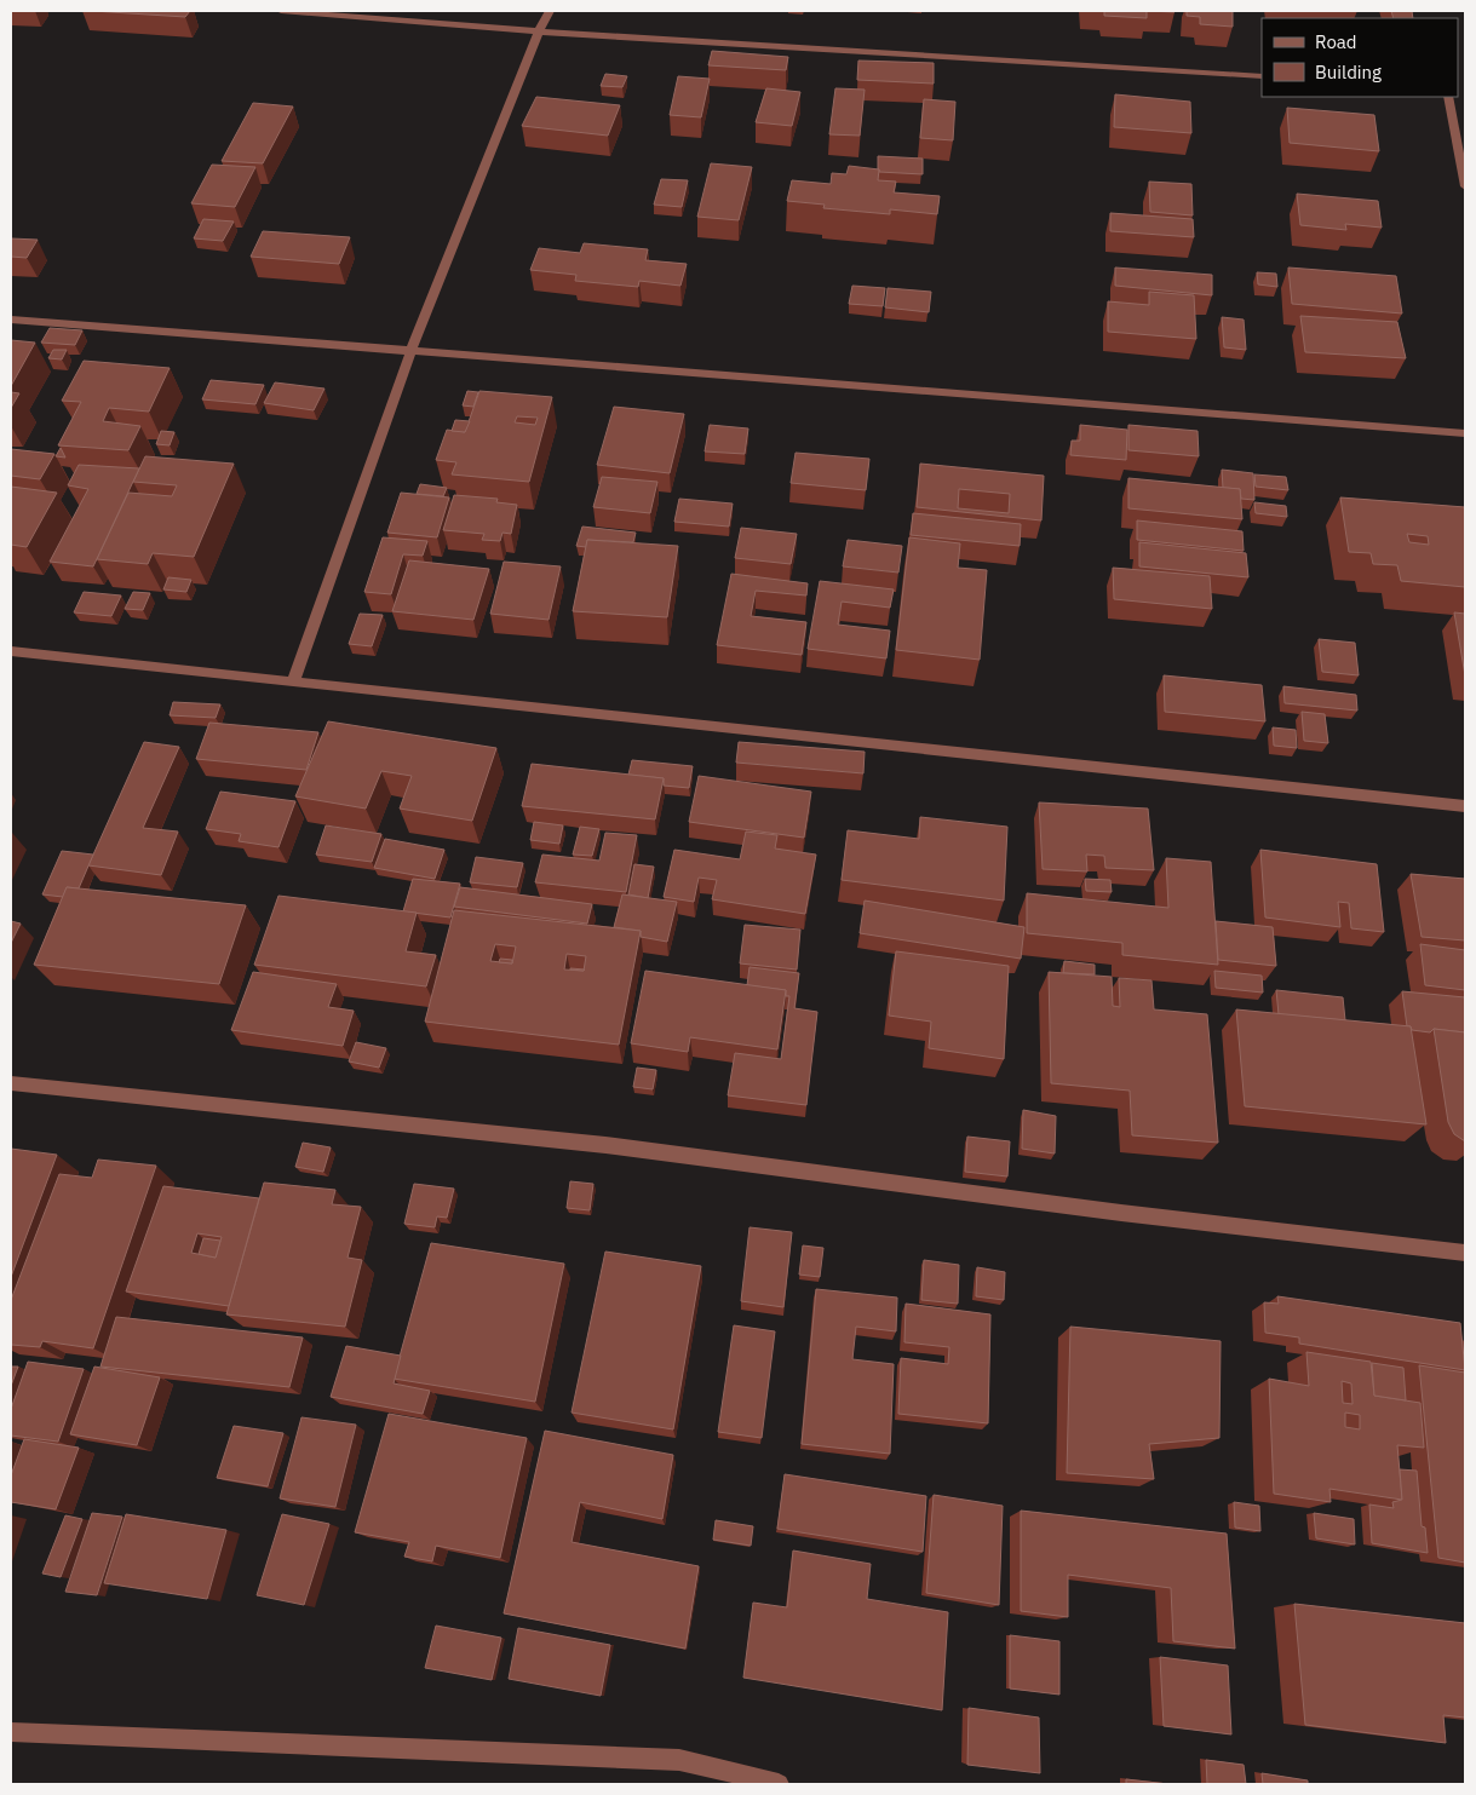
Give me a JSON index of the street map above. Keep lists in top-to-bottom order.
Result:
{
  "legend": ["Road", "Building"]
}
